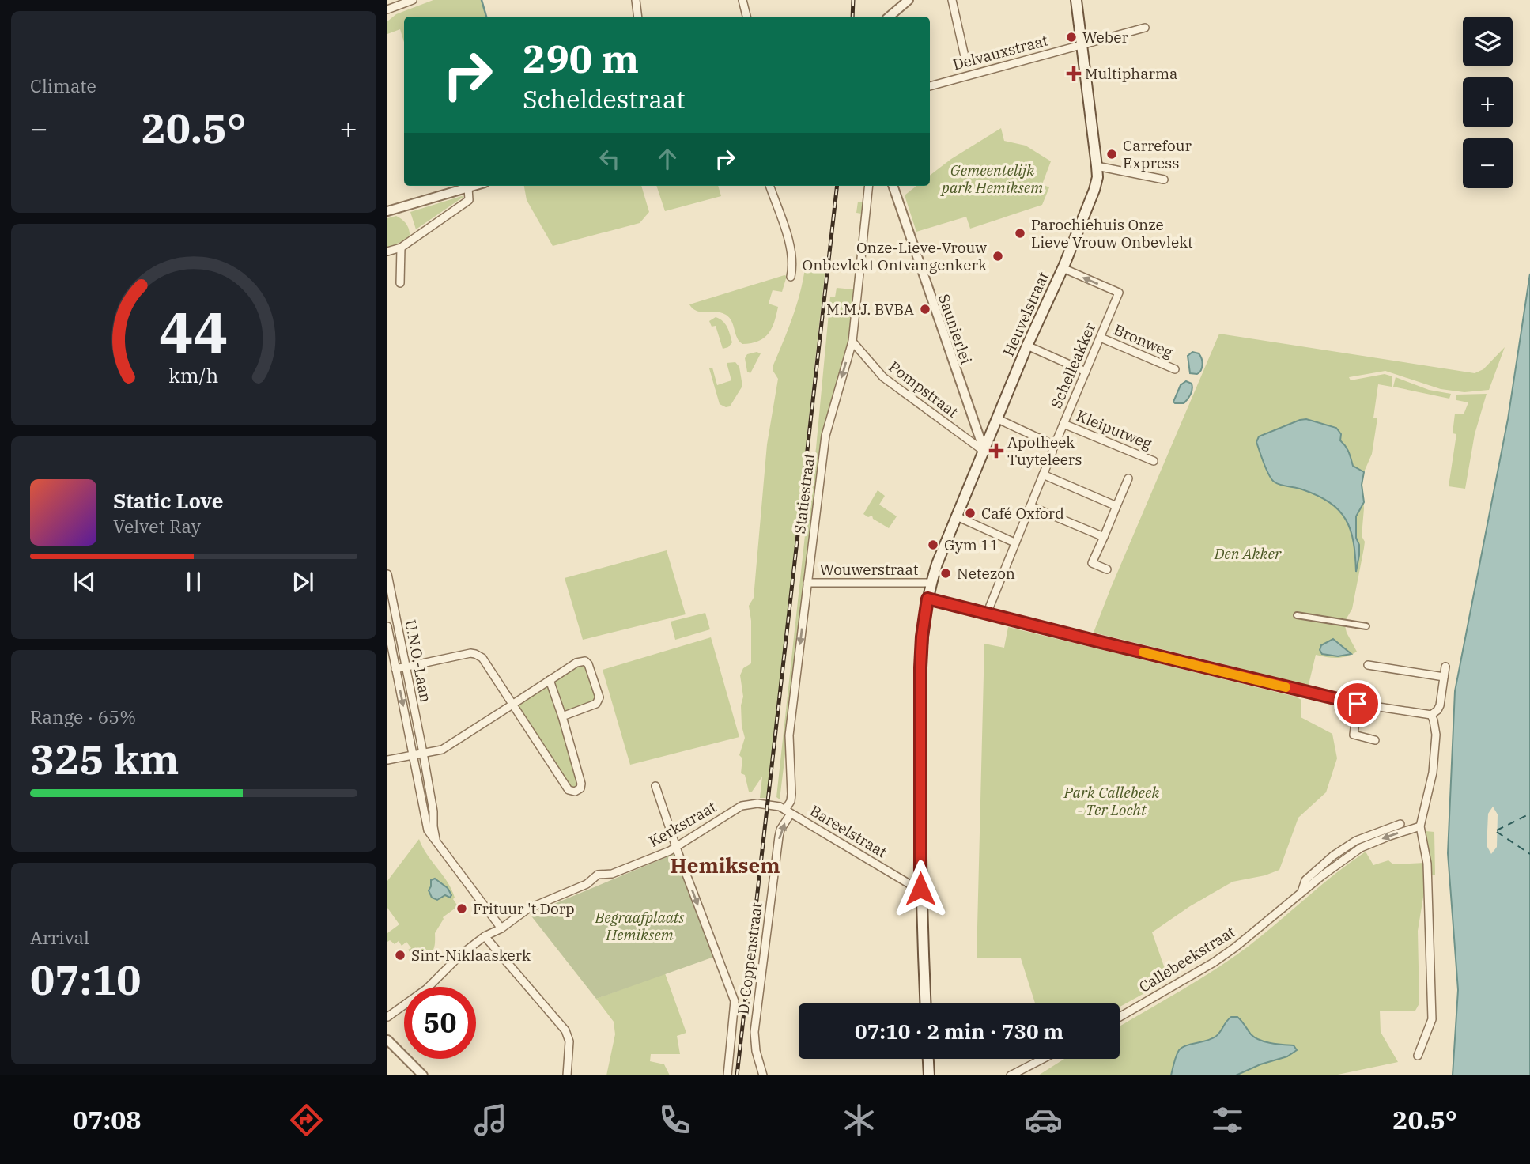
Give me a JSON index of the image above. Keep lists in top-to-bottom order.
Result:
{
  "streets": {
    "main road": ["Heuvelstraat"],
    "street": [
      "Delvauxstraat",
      "Saunierlei",
      "Bronweg",
      "Schelleakker",
      "Pompstraat",
      "Kleiputweg",
      "Statiestraat",
      "Wouwerstraat",
      "U.N.O.-Laan",
      "Kerkstraat",
      "Bareelstraat",
      "D. Coppenstraat",
      "Callebeekstraat"
    ]
  },
  "crossings": [
    ["Delvauxstraat", "Heuvelstraat"],
    ["Heuvelstraat", "Saunierlei"],
    ["Heuvelstraat", "Schelleakker"],
    ["Heuvelstraat", "Pompstraat"],
    ["Heuvelstraat", "Wouwerstraat"],
    ["Heuvelstraat", "Bareelstraat"],
    ["Saunierlei", "Pompstraat"],
    ["Bronweg", "Schelleakker"],
    ["Schelleakker", "Kleiputweg"],
    ["Pompstraat", "Statiestraat"],
    ["Statiestraat", "Wouwerstraat"],
    ["Statiestraat", "Kerkstraat"],
    ["Statiestraat", "Bareelstraat"],
    ["Statiestraat", "D. Coppenstraat"],
    ["U.N.O.-Laan", "Kerkstraat"],
    ["Kerkstraat", "Bareelstraat"],
    ["Kerkstraat", "D. Coppenstraat"],
    ["Bareelstraat", "D. Coppenstraat"]
  ],
  "one_way": ["Statiestraat"],
  "districts": ["Hemiksem"],
  "parks": [
    "Gemeentelijk park Hemiksem",
    "Den Akker",
    "Park Callebeek - Ter Locht",
    "Begraafplaats Hemiksem"
  ],
  "places": {
    "other": [
      "Weber",
      "Carrefour Express",
      "Parochiehuis Onze Lieve Vrouw Onbevlekt",
      "Onze-Lieve-Vrouw Onbevlekt Ontvangenkerk",
      "M.M.J. BVBA",
      "Café Oxford",
      "Gym 11",
      "Netezon",
      "Frituur 't Dorp",
      "Sint-Niklaaskerk"
    ],
    "health": ["Multipharma", "Apotheek Tuyteleers"]
  },
  "page": {
    "tile": [
      "Climate",
      ["Range · 65%", "325 km"],
      ["Arrival", "07:10"]
    ],
    "map_buttons": ["+", "−"],
    "turn": ["290 m", "Scheldestraat"],
    "heat": ["−", "20.5°", "+"],
    "song": ["Static Love", "Velvet Ray"],
    "limit": "50",
    "trip": "07:10 · 2 min · 730 m",
    "tabs": ["07:08", "20.5°"],
    "gauge": ["44", "km/h"]
  }
}
